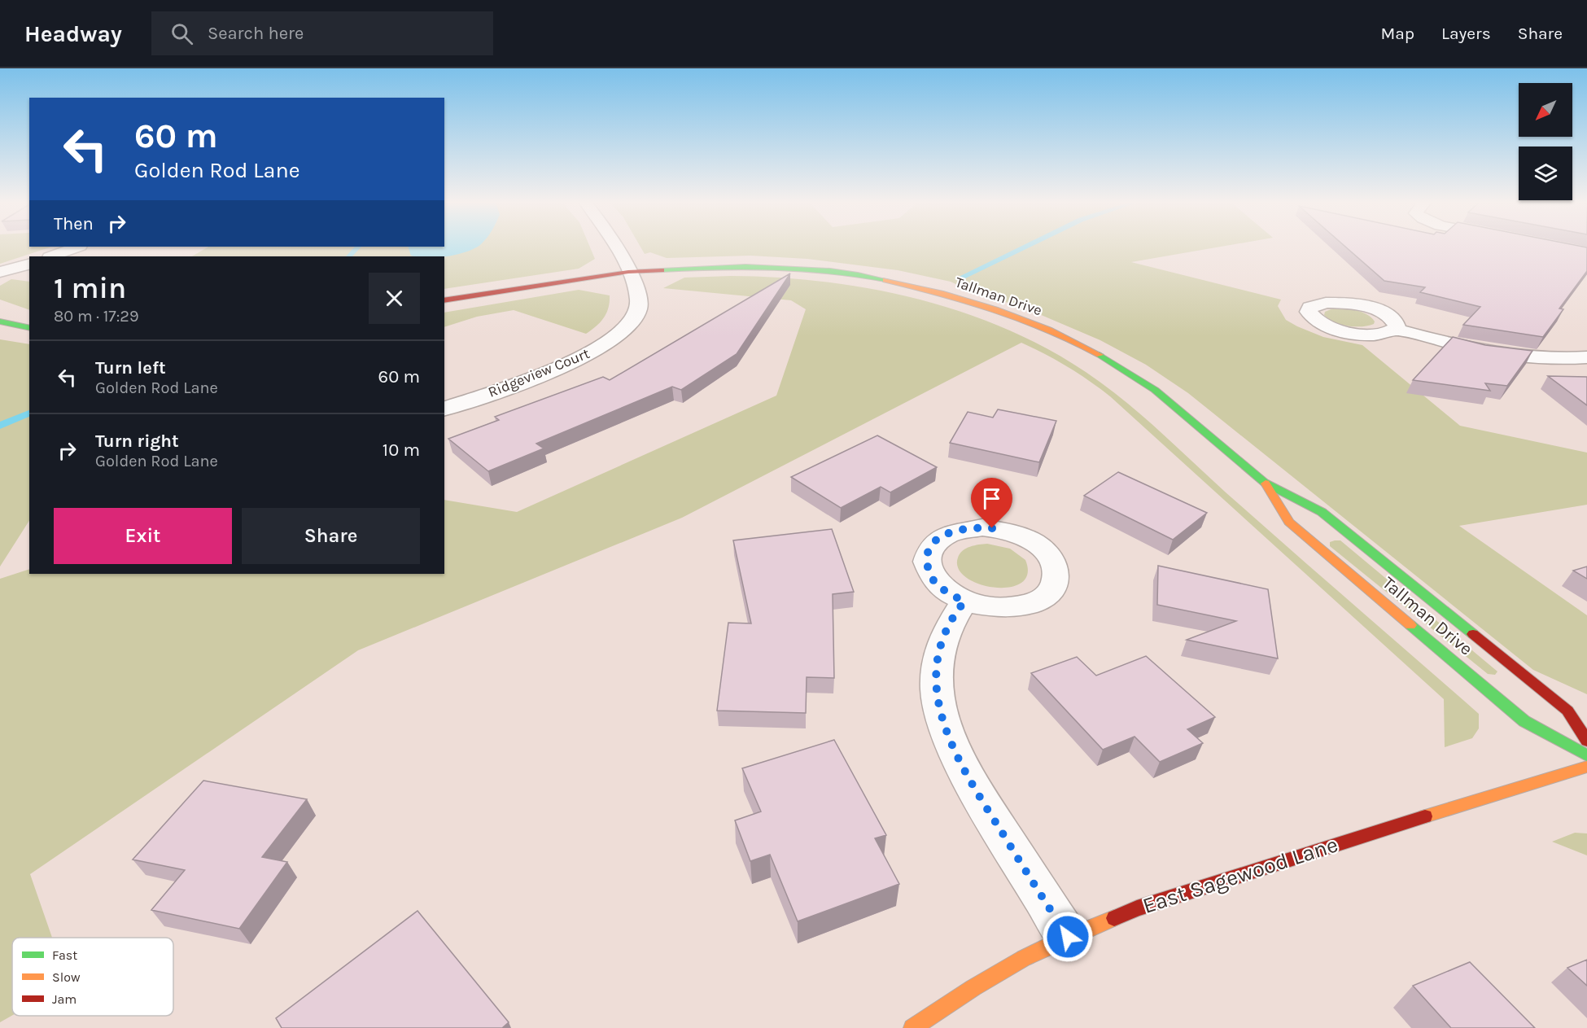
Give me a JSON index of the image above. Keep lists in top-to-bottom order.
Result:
{
  "streets": {
    "street": ["Tallman Drive", "Ridgeview Court", "East Sagewood Lane"]
  },
  "crossings": [
    ["Tallman Drive", "Ridgeview Court"]
  ],
  "legend": ["Fast", "Slow", "Jam"],
  "north": "bottom left",
  "page": {
    "header": "Headway",
    "search": "Search here",
    "nav": ["Map", "Layers", "Share"],
    "turn": ["60 m", "Golden Rod Lane"],
    "then": "Then",
    "heading": ["1 min", "80 m · 17:29"],
    "list": [
      {
        "name": "Turn left",
        "note": "Golden Rod Lane",
        "value": "60 m"
      },
      {
        "name": "Turn right",
        "note": "Golden Rod Lane",
        "value": "10 m"
      }
    ],
    "buttons": ["Exit", "Share"]
  }
}
